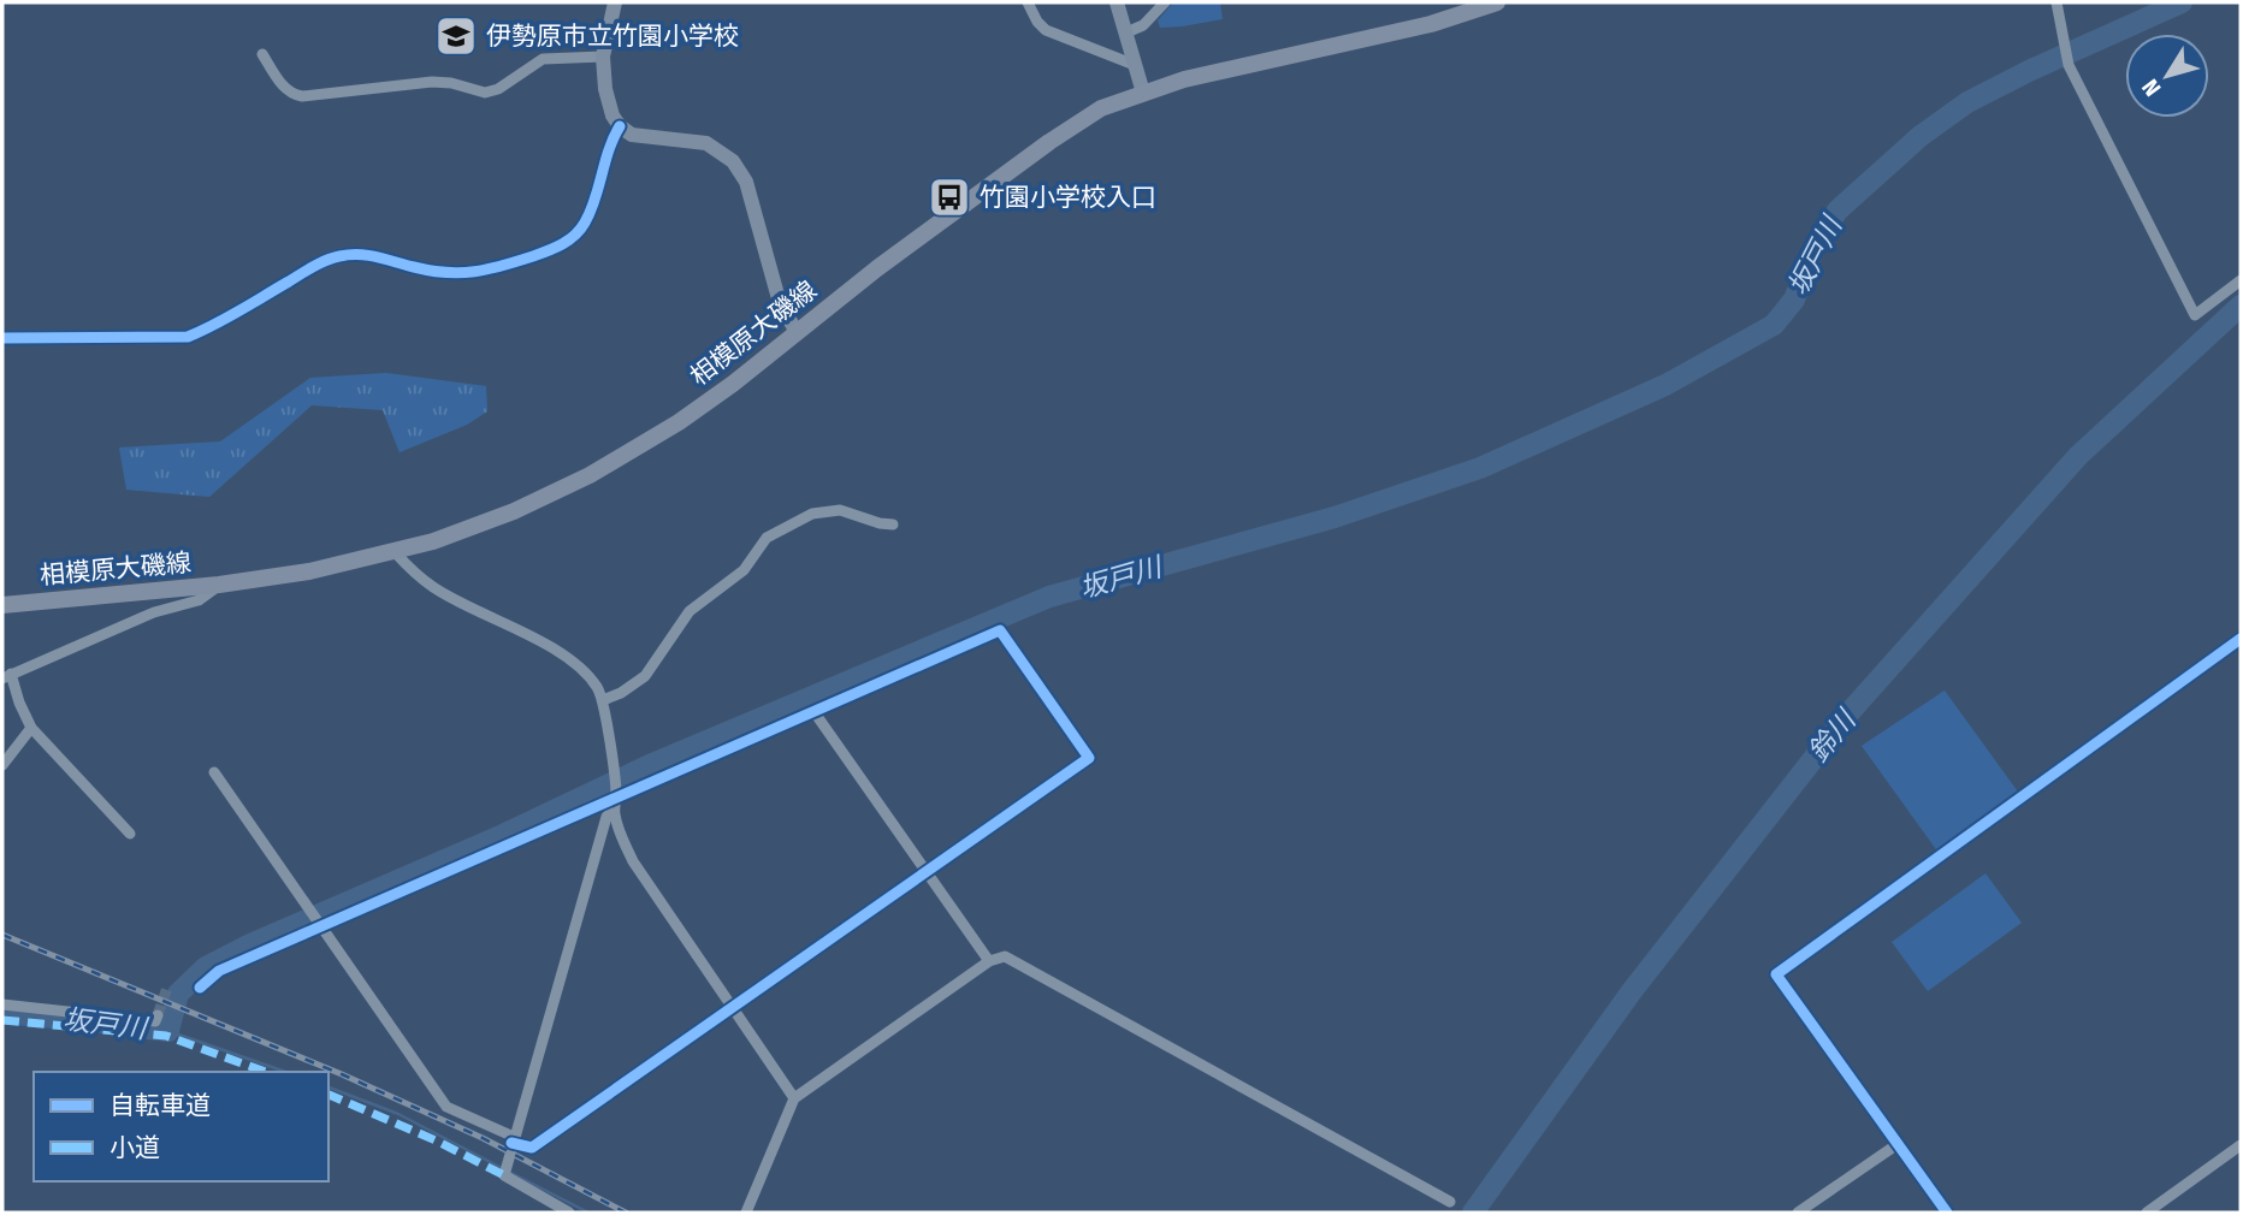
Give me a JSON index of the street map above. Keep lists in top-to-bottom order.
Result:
{
  "streets": {
    "main road": ["相模原大磯線"]
  },
  "water": ["坂戸川", "鈴川"],
  "places": {
    "school or university": ["伊勢原市立竹園小学校"],
    "bus stop": ["竹園小学校入口"]
  },
  "legend": ["自転車道", "小道"],
  "north": "bottom left"
}
